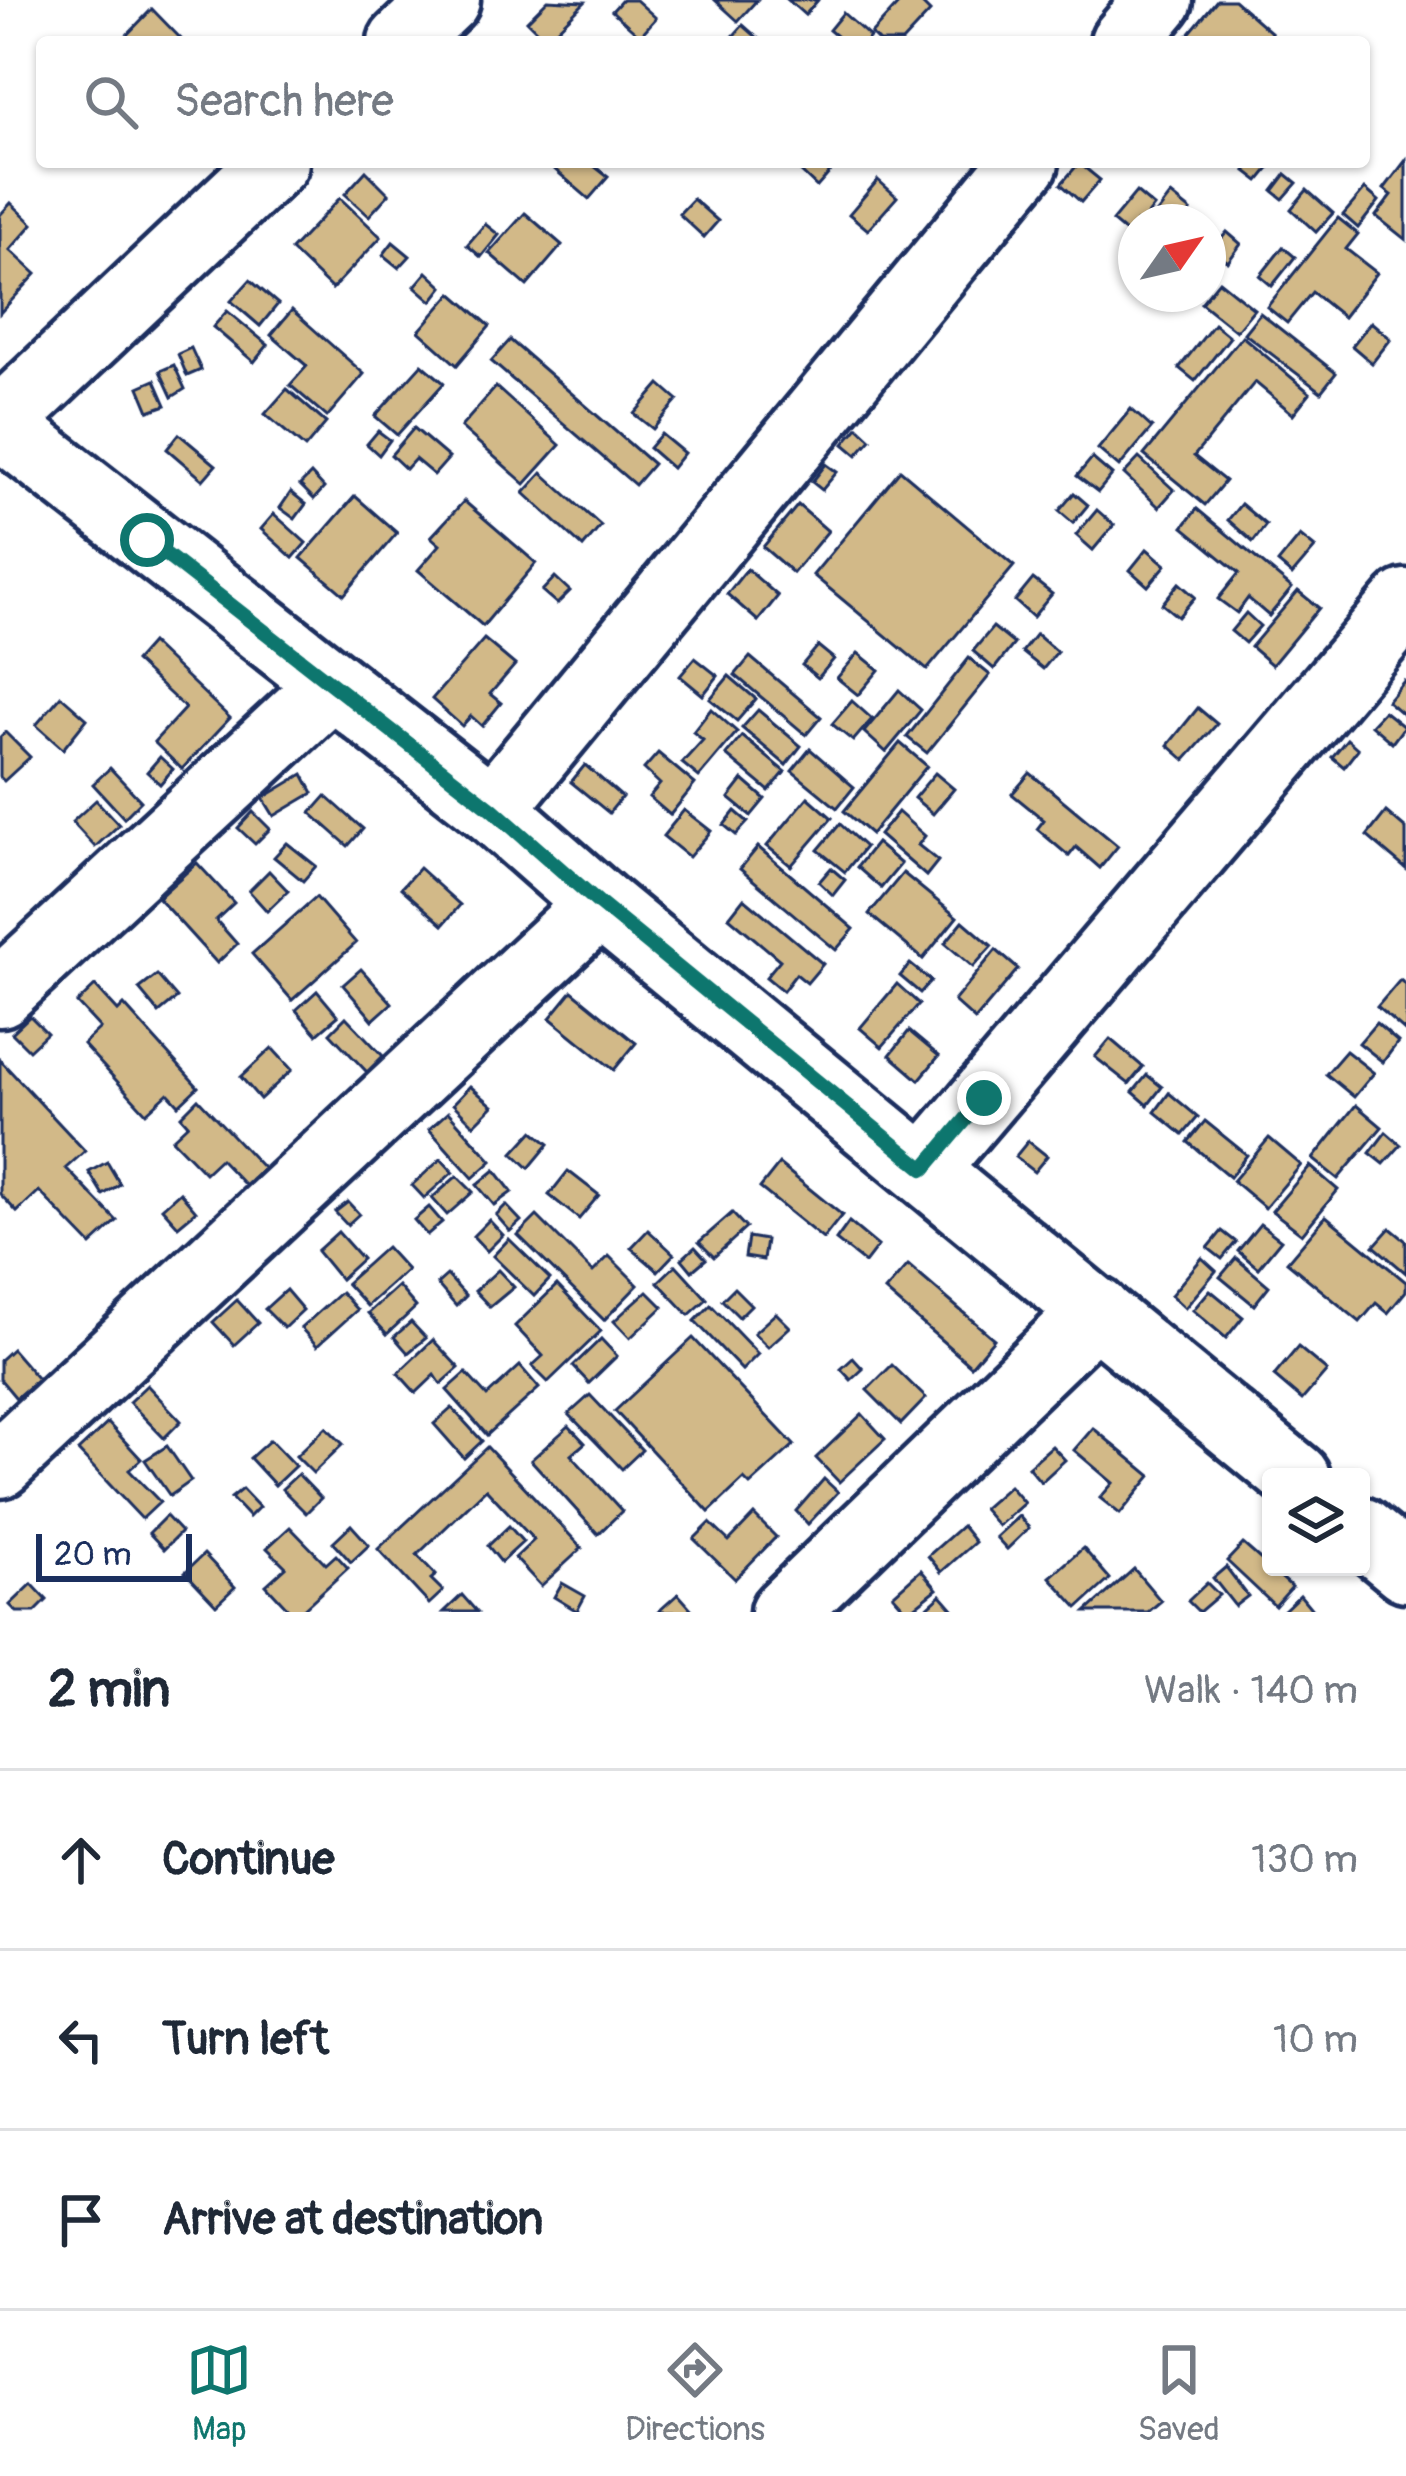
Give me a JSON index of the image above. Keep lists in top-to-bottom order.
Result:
{
  "scale_bar": "20 m",
  "north": "top right",
  "page": {
    "search": "Search here",
    "scale": "20 m",
    "heading": ["2 min", "Walk · 140 m"],
    "list": [
      ["Continue", "130 m"],
      ["Turn left", "10 m"],
      "Arrive at destination"
    ],
    "nav": ["Map", "Directions", "Saved"]
  }
}
